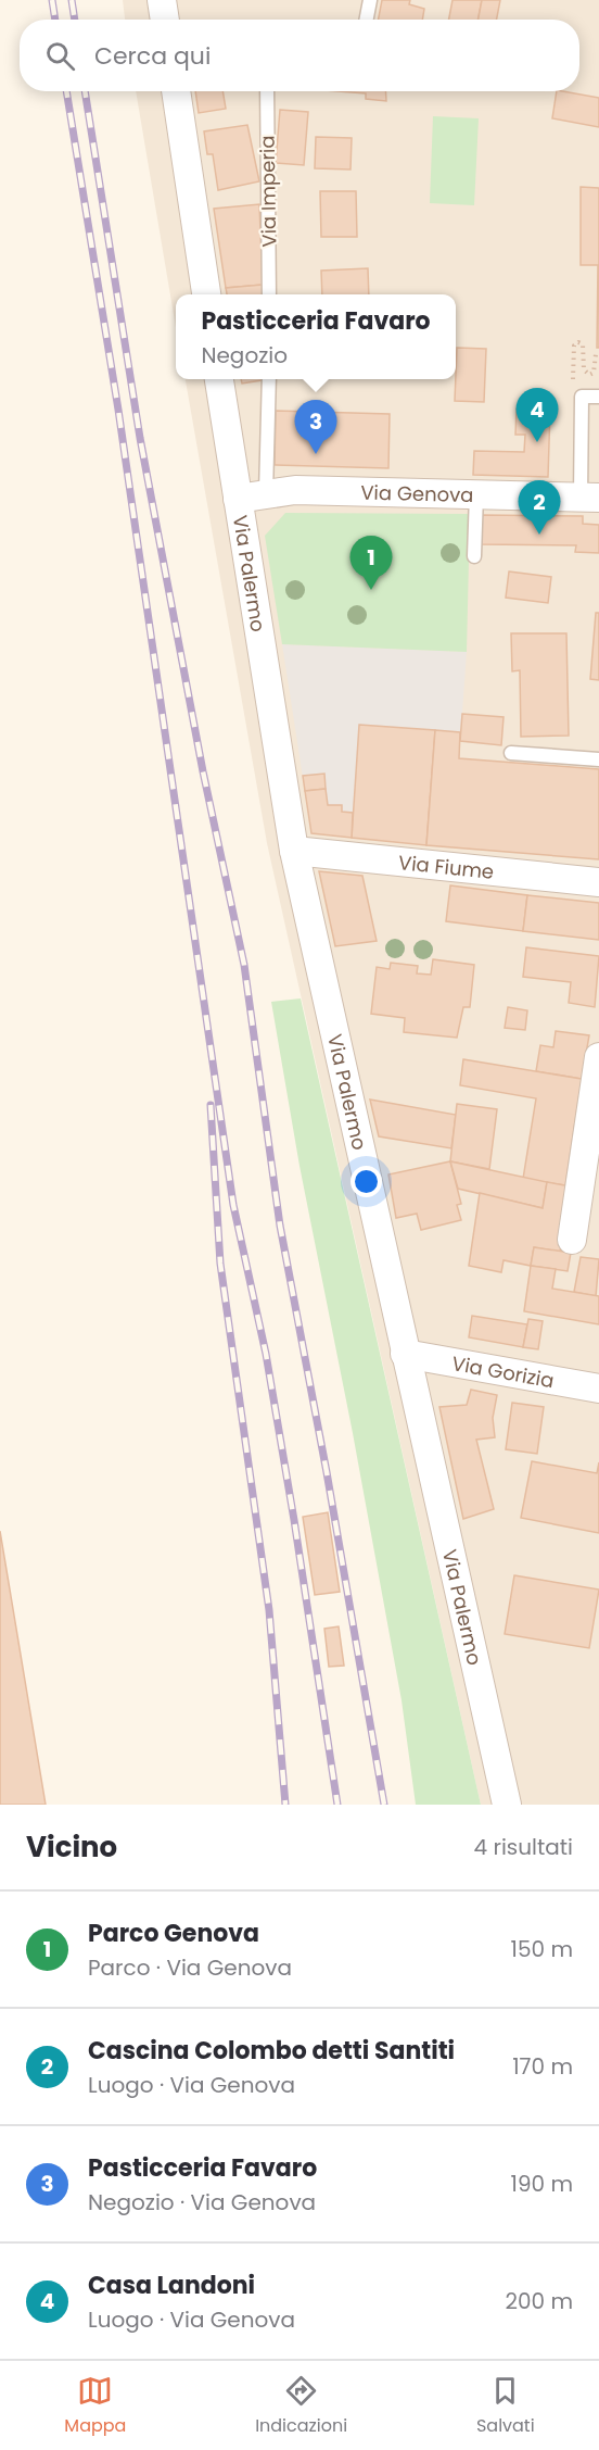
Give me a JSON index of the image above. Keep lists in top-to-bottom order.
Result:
{
  "streets": {
    "street": [
      "Via Genova",
      "Via Palermo",
      "Via Fiume",
      "Via Gorizia"
    ],
    "lane": ["Via Imperia"]
  },
  "crossings": [
    ["Via Genova", "Via Palermo"],
    ["Via Palermo", "Via Fiume"],
    ["Via Palermo", "Via Gorizia"]
  ],
  "page": {
    "search": "Cerca qui",
    "popup": ["Pasticceria Favaro", "Negozio"],
    "pins": [
      "4",
      "3",
      "2",
      "1"
    ],
    "heading": ["Vicino", "4 risultati"],
    "list": [
      {
        "mark": "1",
        "name": "Parco Genova",
        "note": "Parco · Via Genova",
        "value": "150 m"
      },
      {
        "mark": "2",
        "name": "Cascina Colombo detti Santiti",
        "note": "Luogo · Via Genova",
        "value": "170 m"
      },
      {
        "mark": "3",
        "name": "Pasticceria Favaro",
        "note": "Negozio · Via Genova",
        "value": "190 m"
      },
      {
        "mark": "4",
        "name": "Casa Landoni",
        "note": "Luogo · Via Genova",
        "value": "200 m"
      }
    ],
    "nav": ["Mappa", "Indicazioni", "Salvati"]
  }
}
